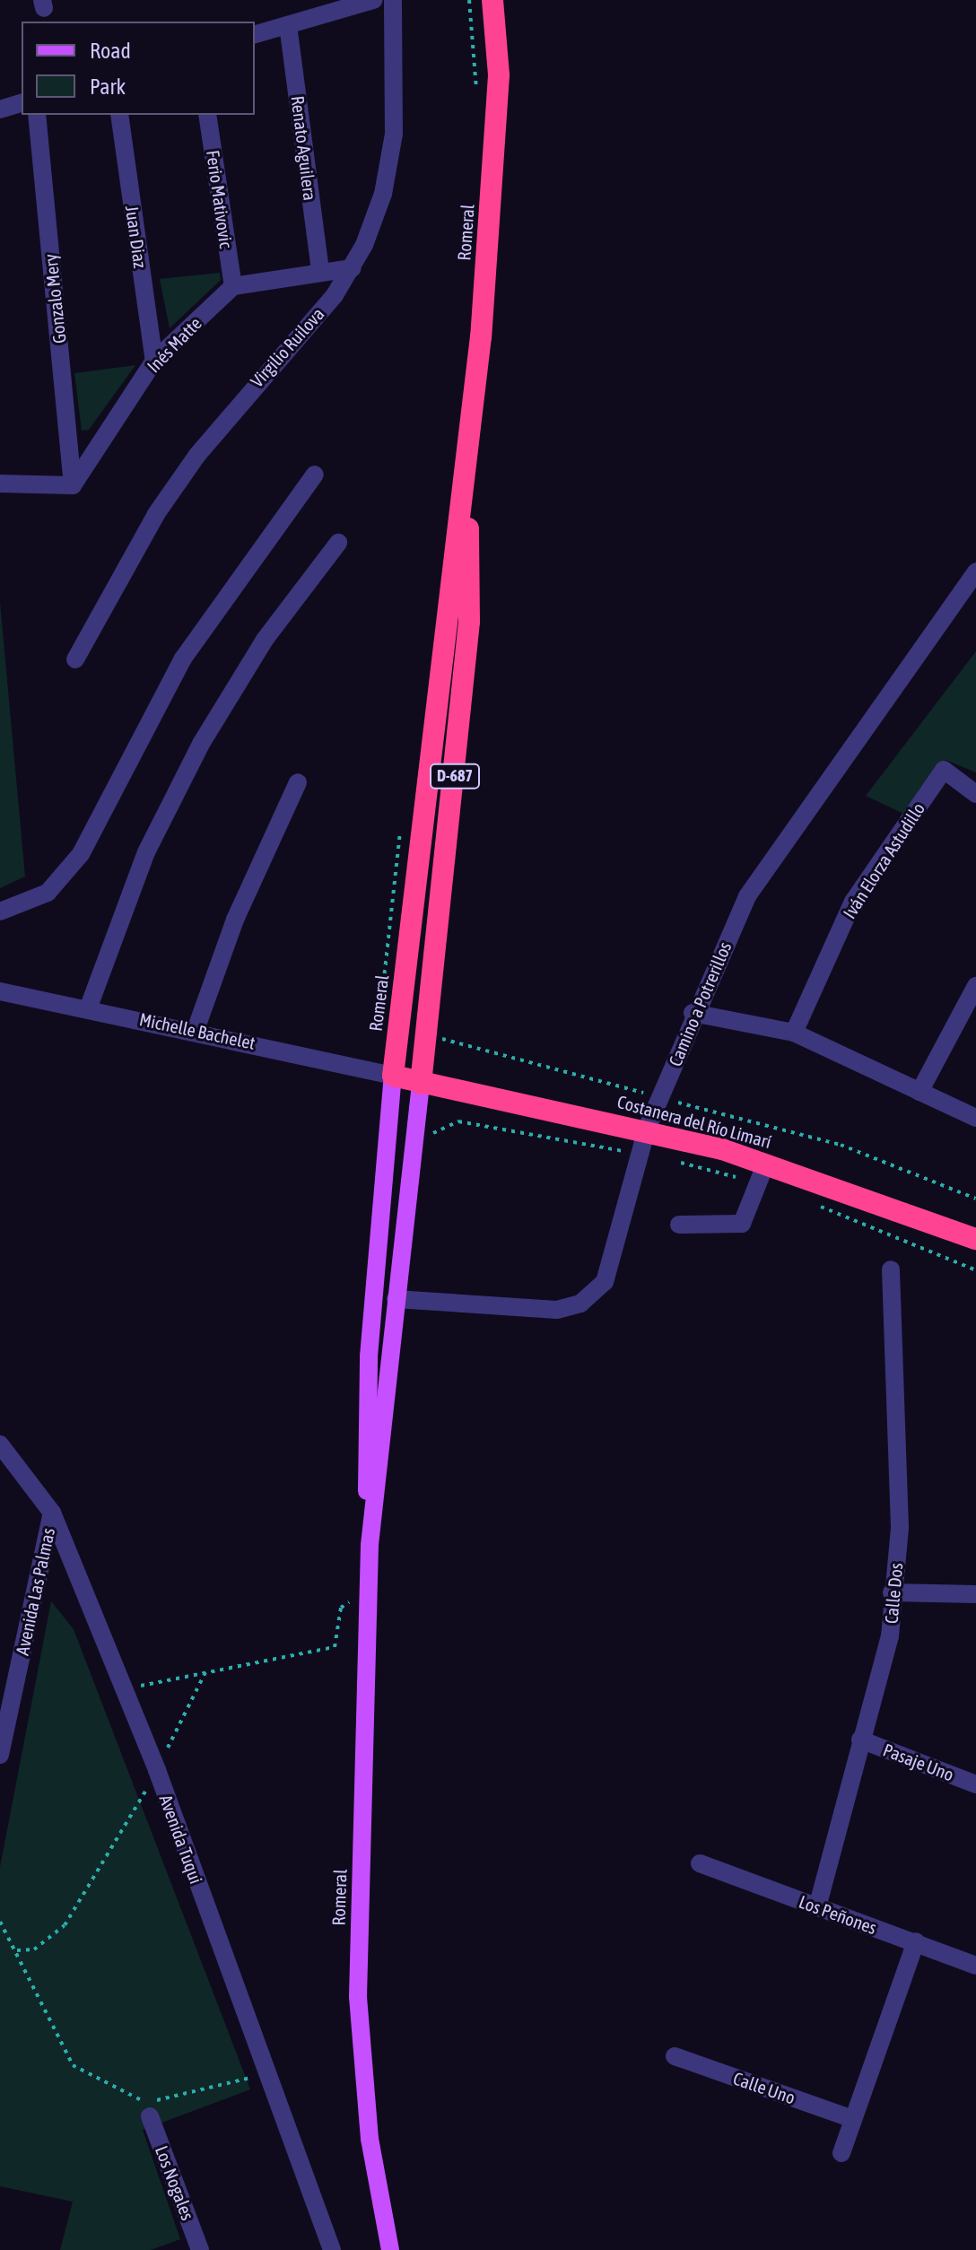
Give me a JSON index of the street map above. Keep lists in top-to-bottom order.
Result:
{
  "streets": {
    "highway": ["Romeral", "D-687", "Costanera del Río Limarí"],
    "street": [
      "Renato Aguilera",
      "Ferio Mativovic",
      "Juan Diaz",
      "Gonzalo Mery",
      "Inés Matte",
      "Virgilio Ruilova",
      "Iván Elorza Astudillo",
      "Camino a Potrerillos",
      "Michelle Bachelet",
      "Avenida Las Palmas",
      "Calle Dos",
      "Pasaje Uno",
      "Avenida Tuqui",
      "Los Peñones",
      "Calle Uno",
      "Los Nogales"
    ]
  },
  "crossings": [
    ["Ferio Mativovic", "Inés Matte"],
    ["Romeral", "Camino a Potrerillos"],
    ["Romeral", "Michelle Bachelet"],
    ["Romeral", "Costanera del Río Limarí"],
    ["Juan Diaz", "Inés Matte"],
    ["Gonzalo Mery", "Inés Matte"],
    ["Camino a Potrerillos", "Costanera del Río Limarí"],
    ["Michelle Bachelet", "Costanera del Río Limarí"],
    ["Avenida Las Palmas", "Avenida Tuqui"],
    ["Calle Dos", "Pasaje Uno"],
    ["Calle Dos", "Los Peñones"]
  ],
  "legend": ["Road", "Park"]
}
